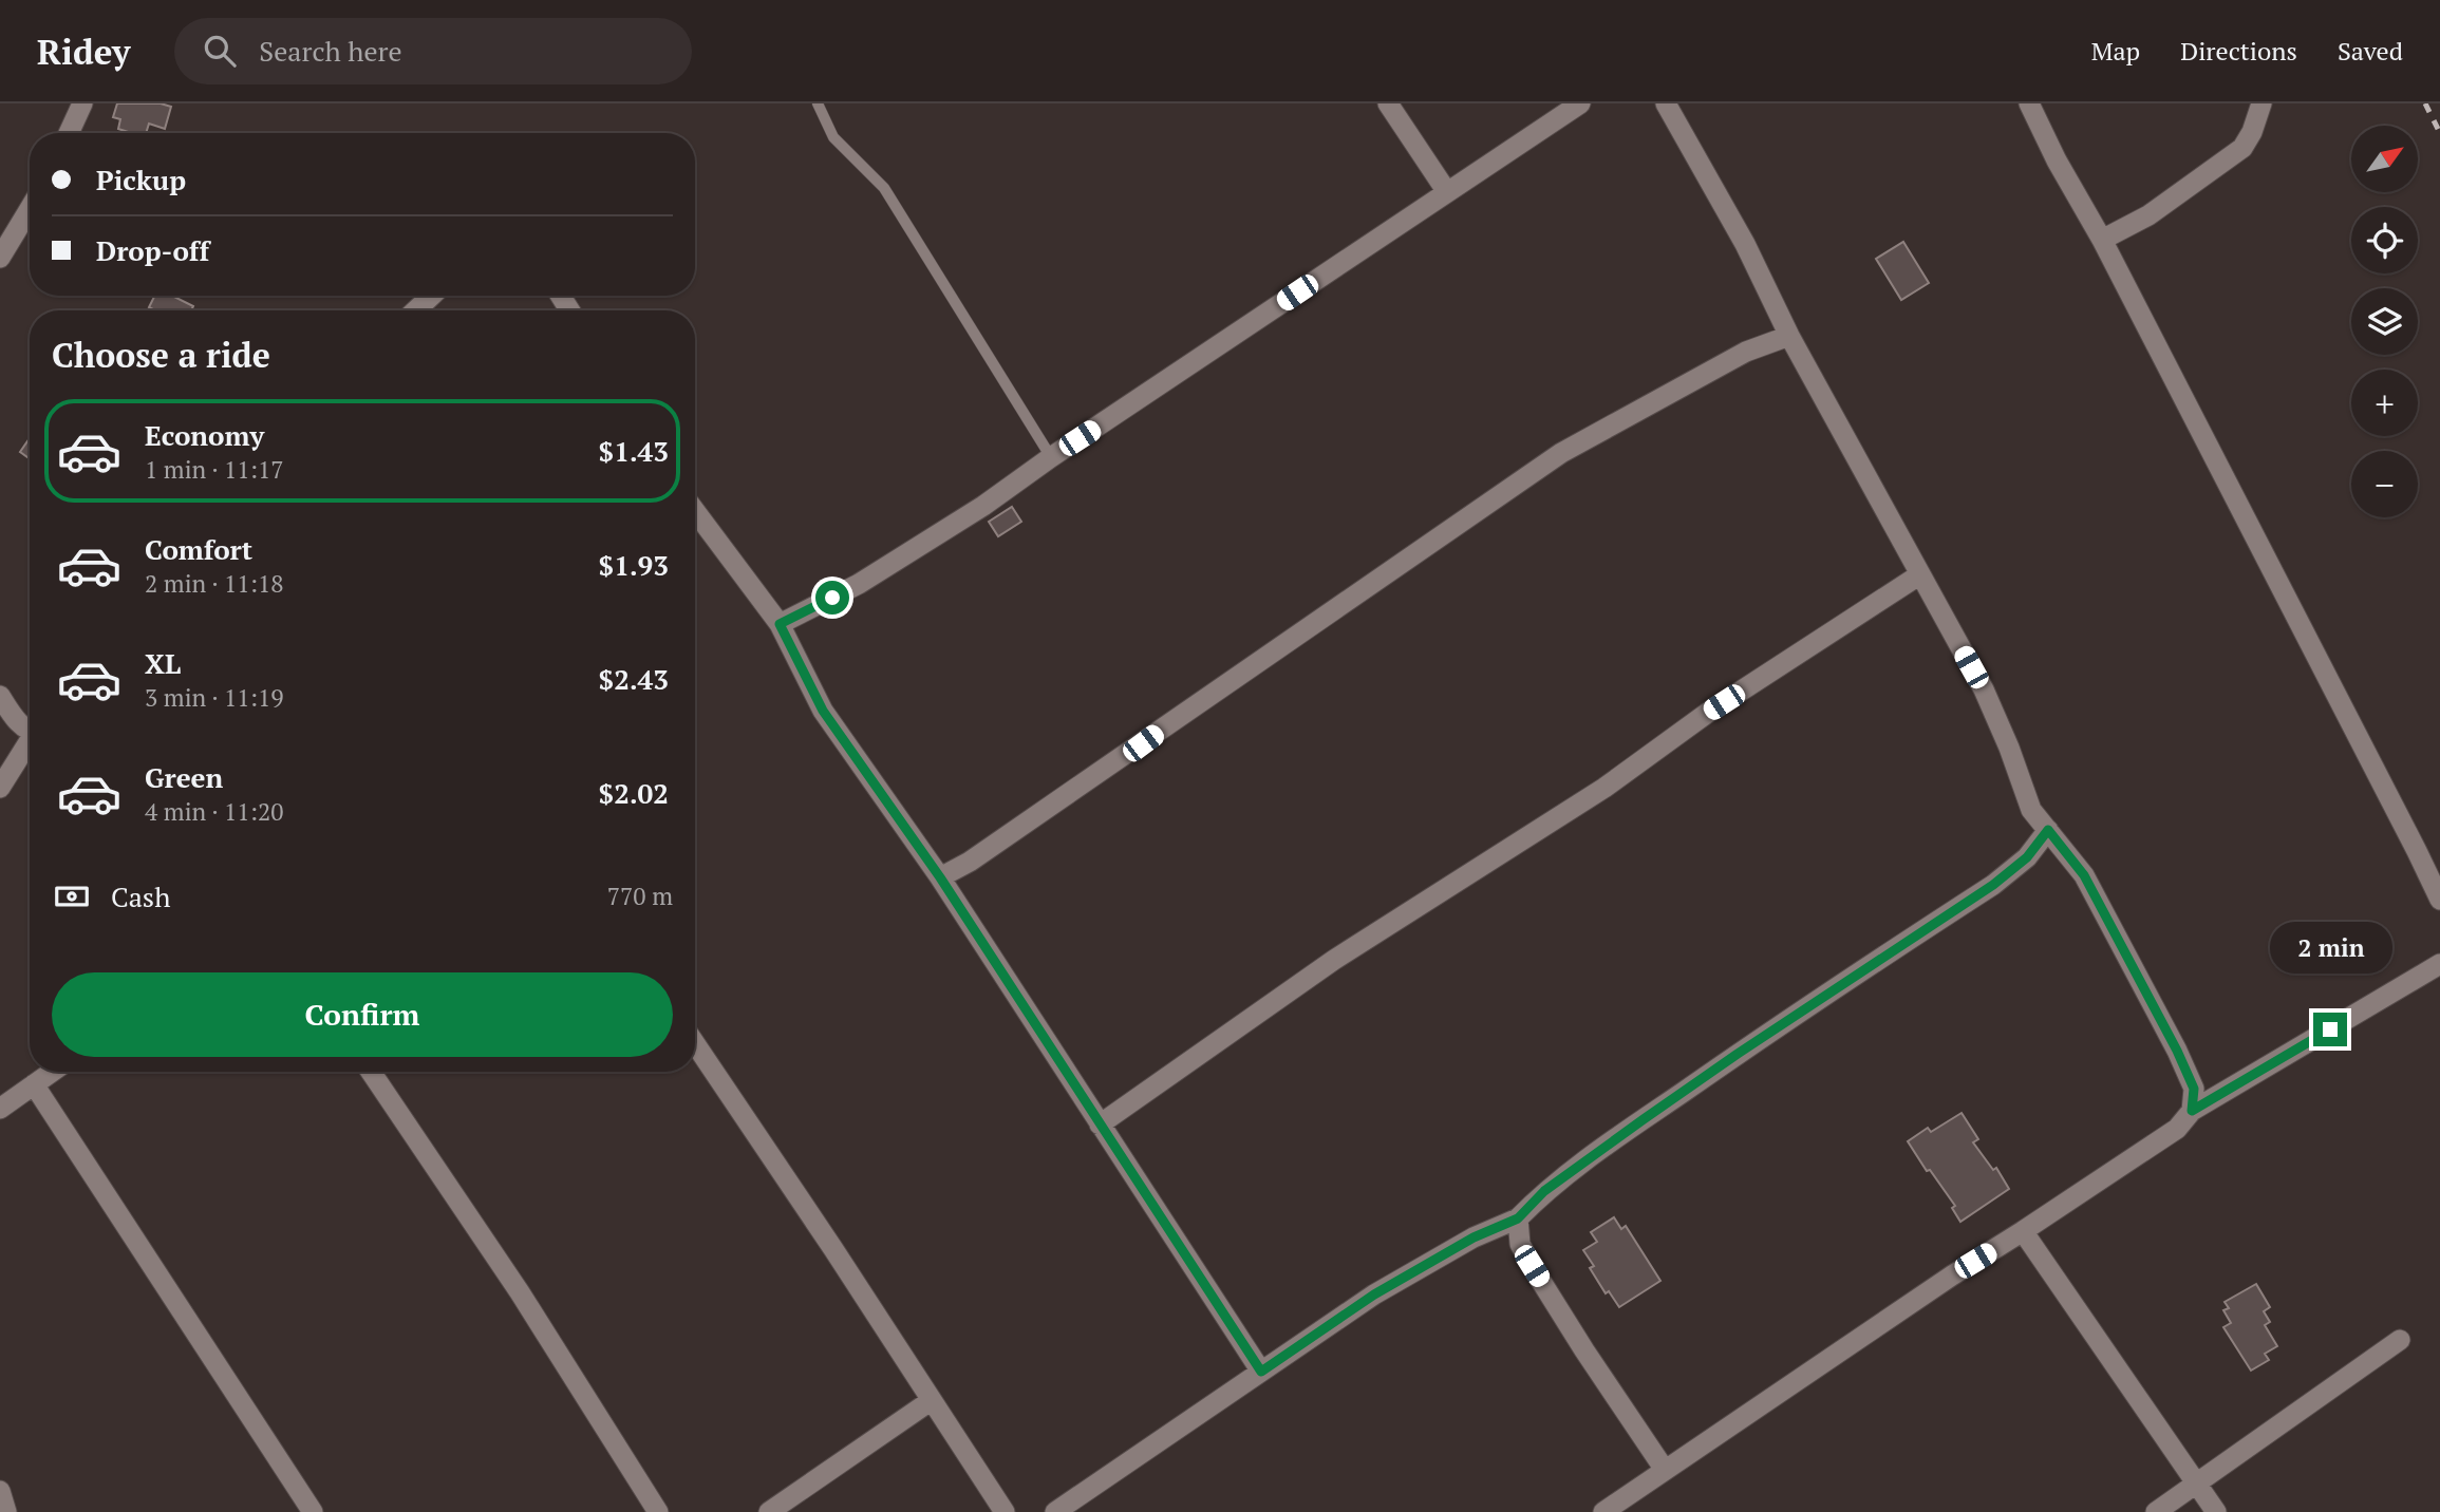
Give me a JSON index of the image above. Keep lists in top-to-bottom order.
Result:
{
  "north": "top right",
  "page": {
    "header": "Ridey",
    "search": "Search here",
    "nav": ["Map", "Directions", "Saved"],
    "map_buttons": ["+", "−"],
    "banner": ["Pickup", "Drop-off"],
    "heading": "Choose a ride",
    "list": [
      {
        "name": "Economy",
        "note": "1 min · 11:17",
        "value": "$1.43"
      },
      {
        "name": "Comfort",
        "note": "2 min · 11:18",
        "value": "$1.93"
      },
      {
        "name": "XL",
        "note": "3 min · 11:19",
        "value": "$2.43"
      },
      {
        "name": "Green",
        "note": "4 min · 11:20",
        "value": "$2.02"
      }
    ],
    "pay": ["Cash", "770 m"],
    "bubble": "2 min",
    "buttons": "Confirm"
  }
}
